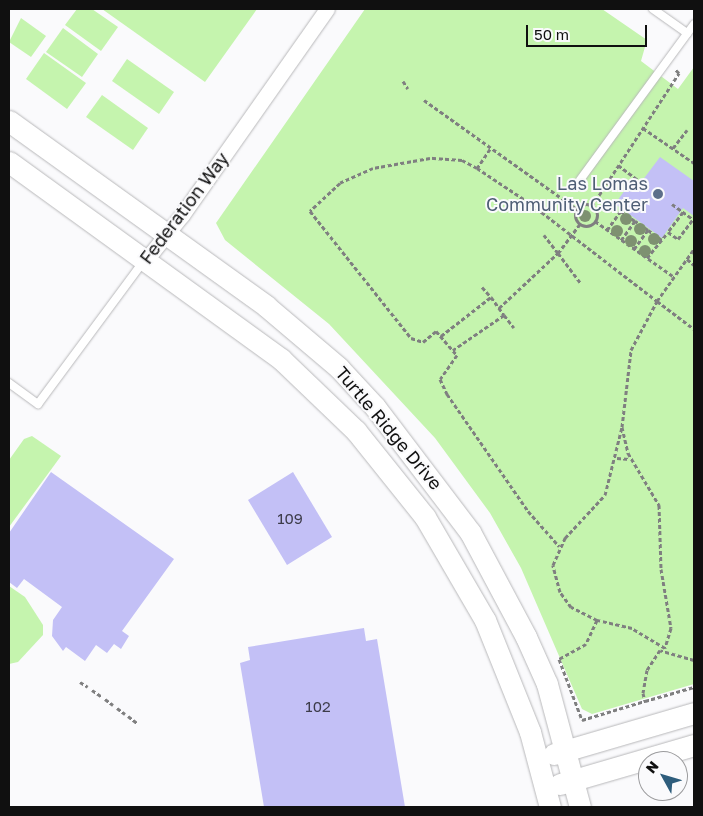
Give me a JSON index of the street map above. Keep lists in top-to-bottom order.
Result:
{
  "streets": {
    "street": ["Federation Way", "Turtle Ridge Drive"]
  },
  "crossings": [
    ["Federation Way", "Turtle Ridge Drive"]
  ],
  "places": ["Las Lomas Community Center"],
  "house_numbers": ["109", "102"],
  "scale_bar": "50 m",
  "north": "top left"
}
